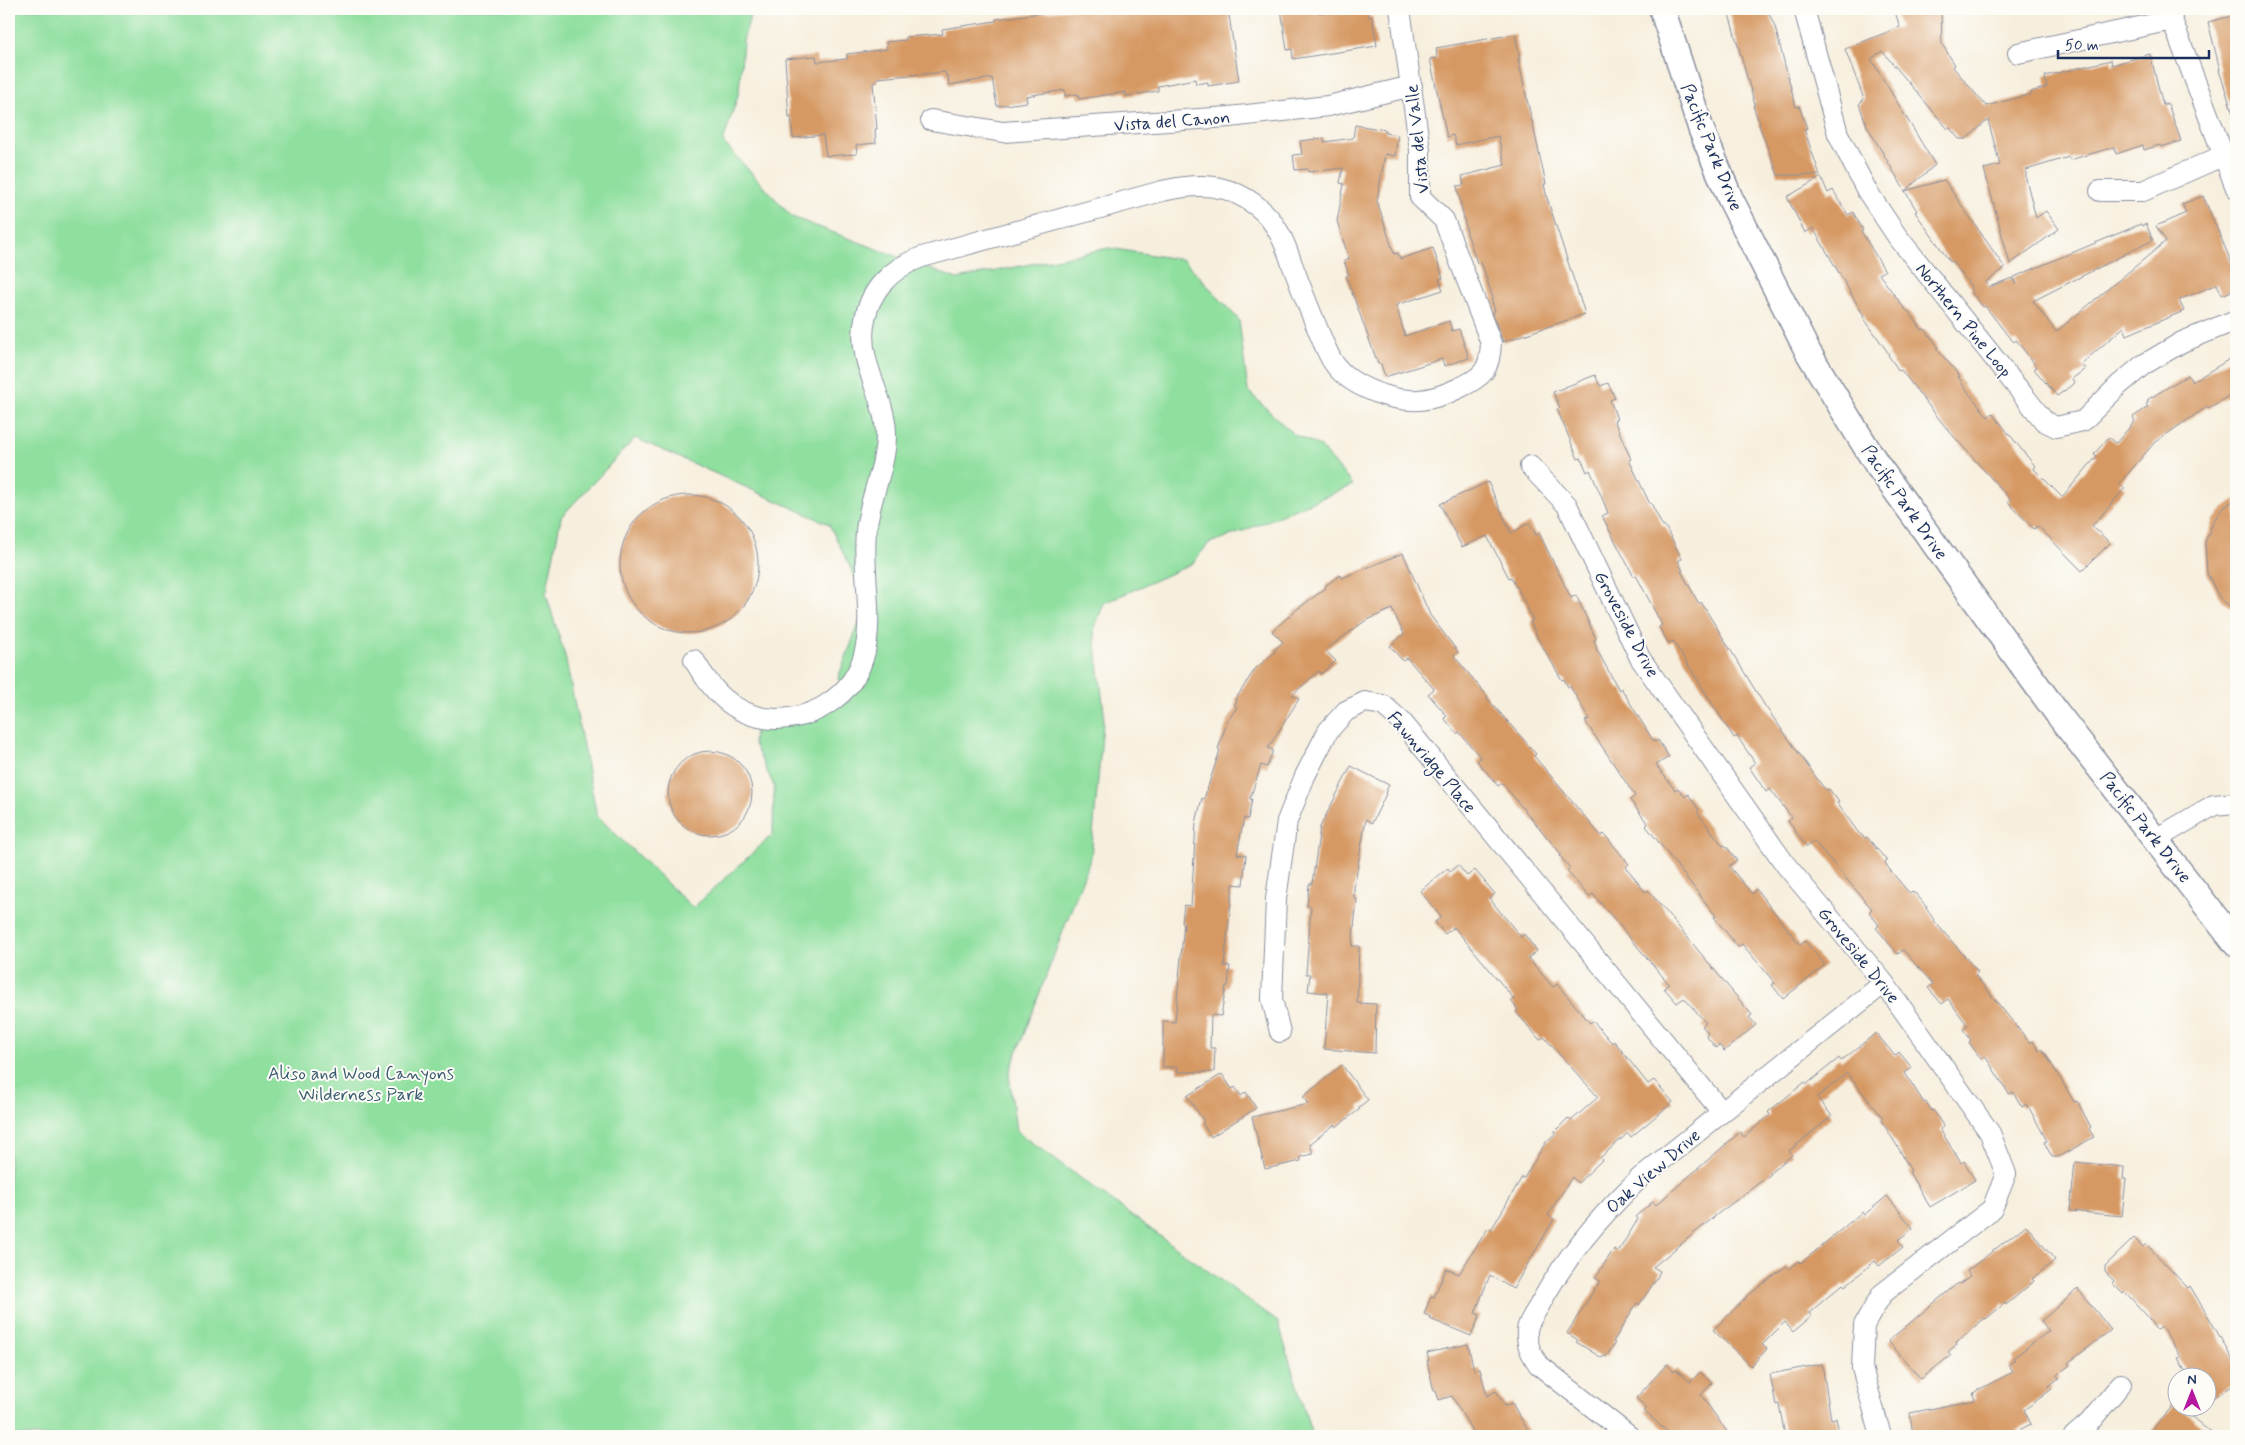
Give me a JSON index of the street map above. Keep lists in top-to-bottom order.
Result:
{
  "streets": {
    "main road": ["Pacific Park Drive"],
    "street": [
      "Vista del Canon",
      "Vista del Valle",
      "Northern Pine Loop",
      "Groveside Drive",
      "Fawnridge Place",
      "Oak View Drive"
    ]
  },
  "crossings": [
    ["Vista del Canon", "Vista del Valle"],
    ["Groveside Drive", "Oak View Drive"],
    ["Fawnridge Place", "Oak View Drive"]
  ],
  "parks": ["Aliso and Wood Canyons Wilderness Park"],
  "scale_bar": "50 m",
  "north": "top"
}
